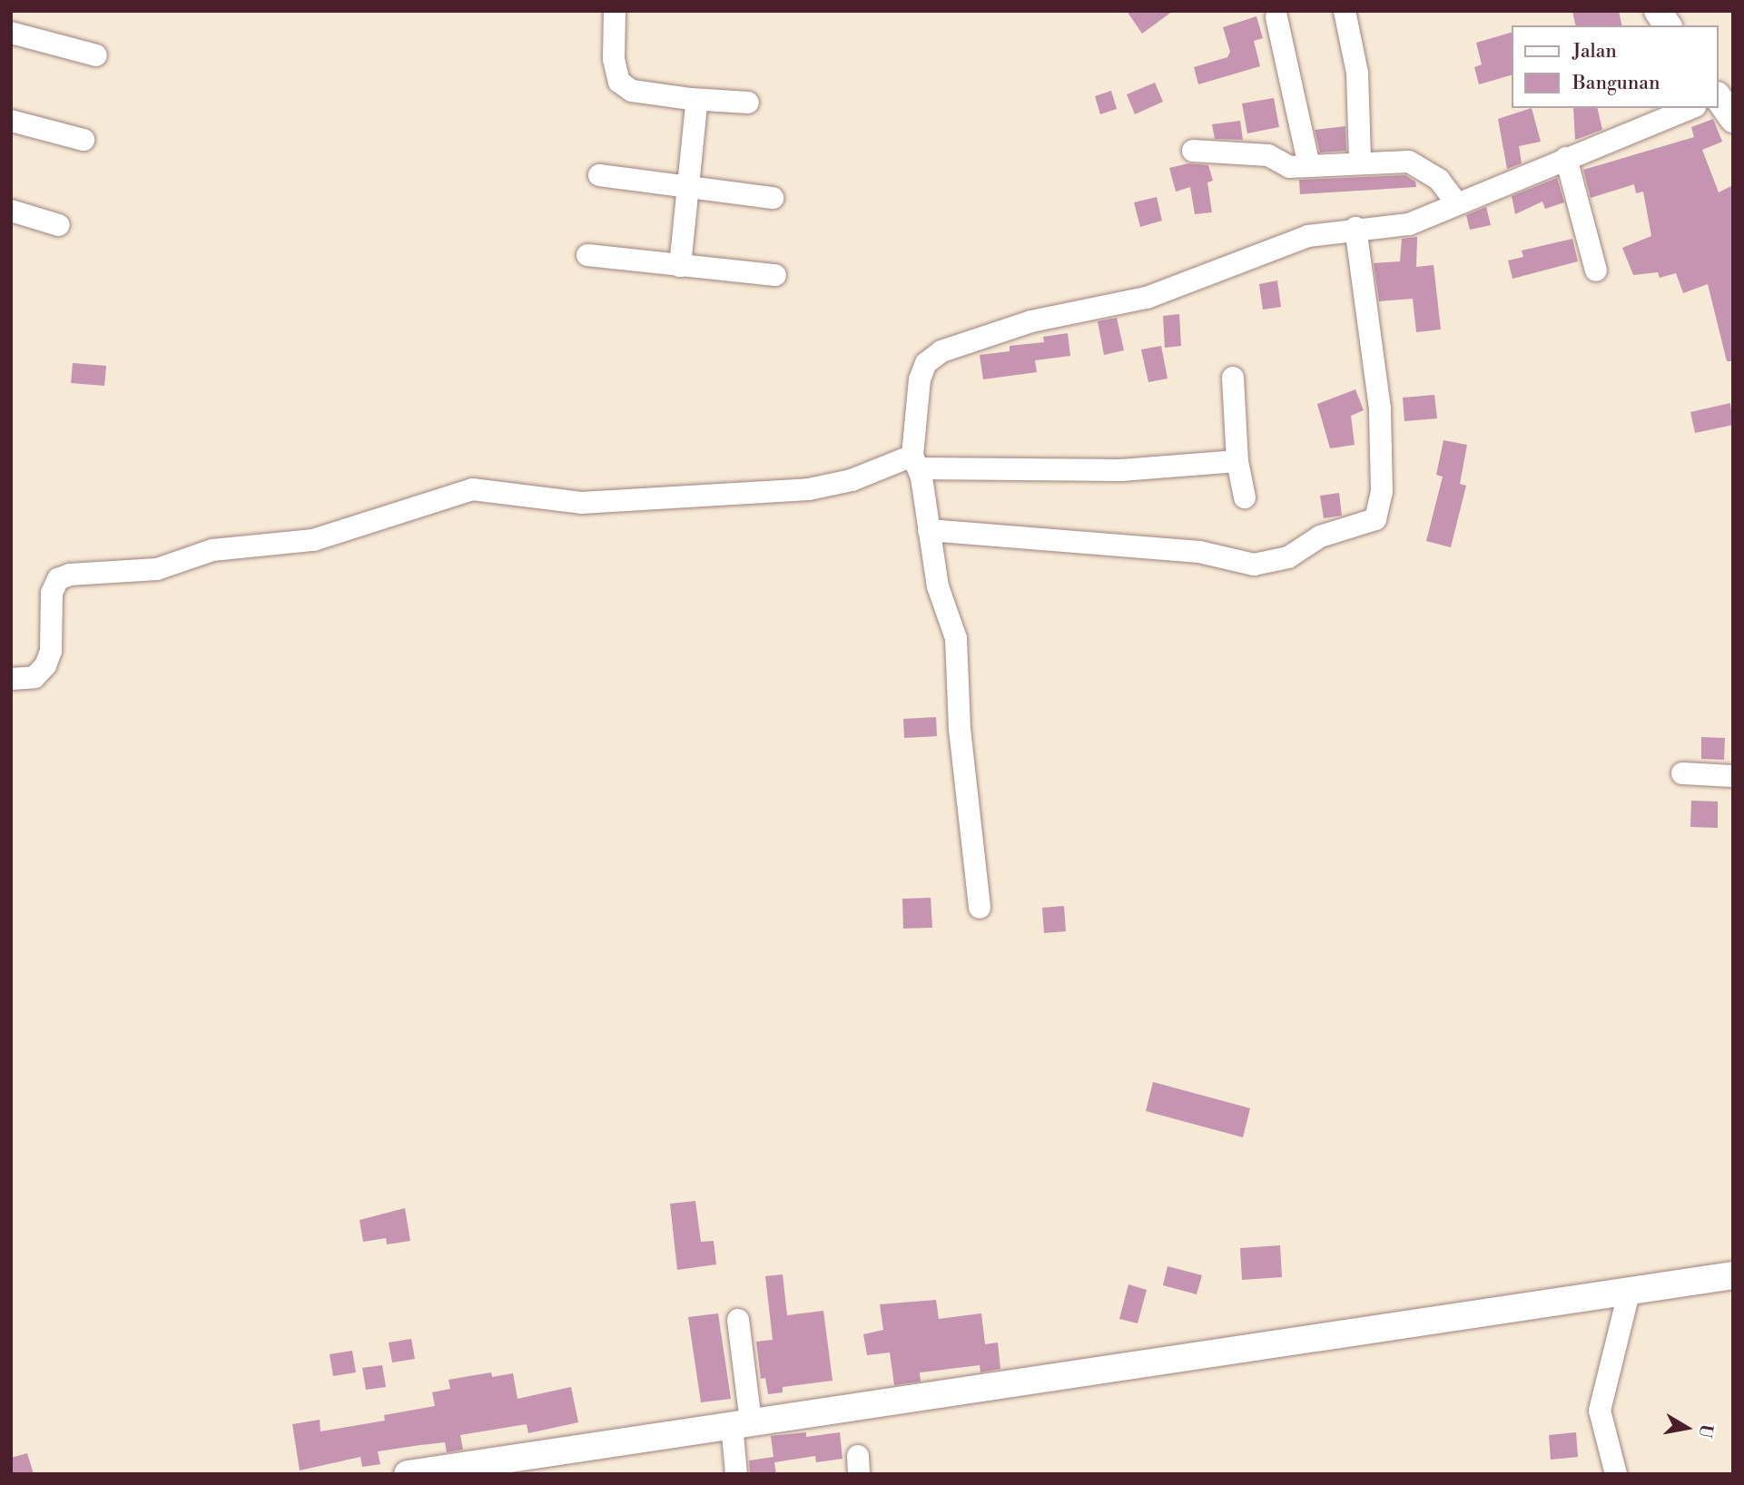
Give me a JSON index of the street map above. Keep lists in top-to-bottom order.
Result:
{
  "legend": ["Jalan", "Bangunan"],
  "north": "right"
}
